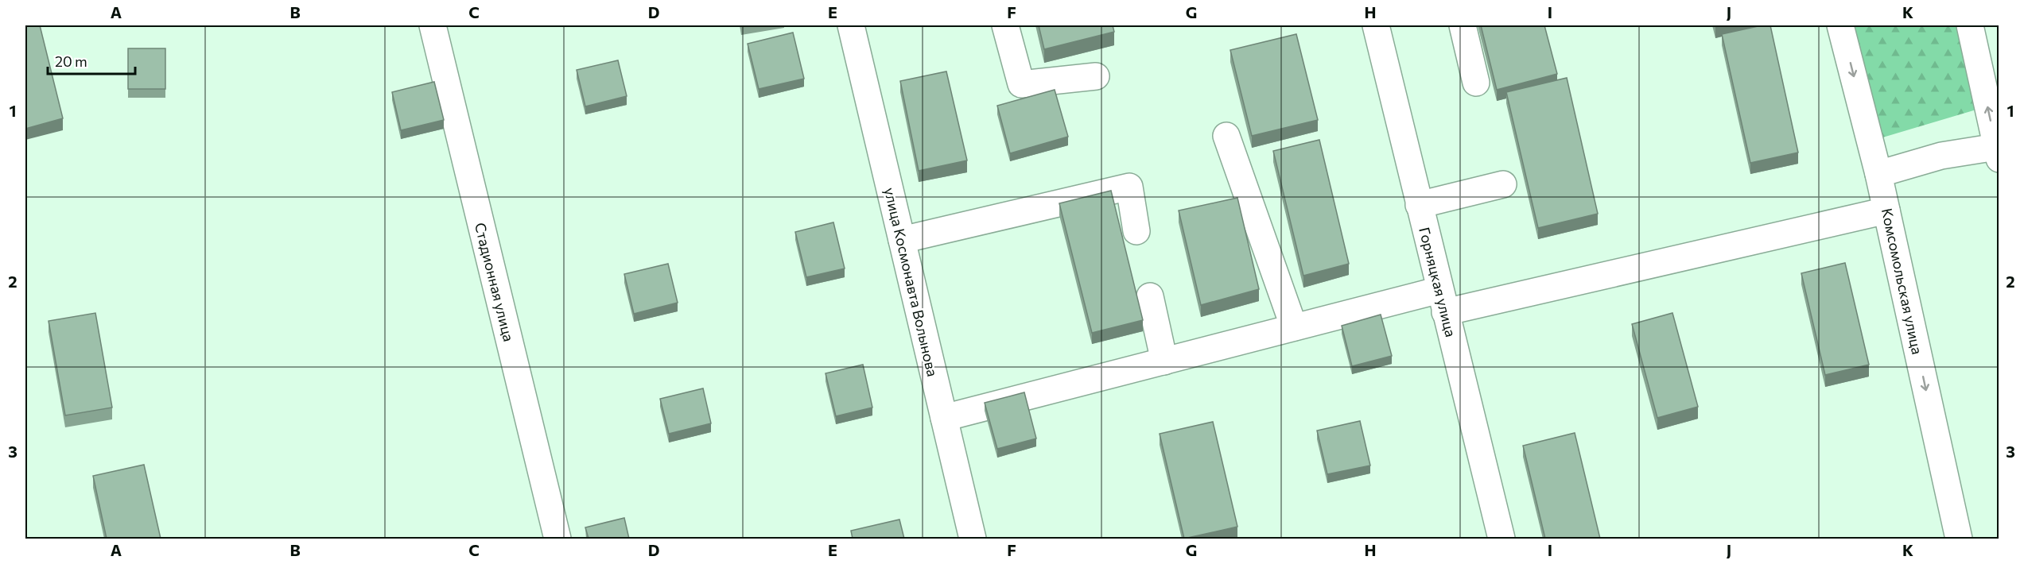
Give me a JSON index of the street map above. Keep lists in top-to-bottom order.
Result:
{
  "streets": {
    "street": [
      "Комсомольская улица",
      "Стадионная улица",
      "улица Космонавта Волынова",
      "Горняцкая улица"
    ]
  },
  "one_way": ["Комсомольская улица"],
  "scale_bar": "20 m",
  "grid": {
    "columns": [
      "A",
      "B",
      "C",
      "D",
      "E",
      "F",
      "G",
      "H",
      "I",
      "J",
      "K"
    ],
    "rows": ["1", "2", "3"]
  }
}
